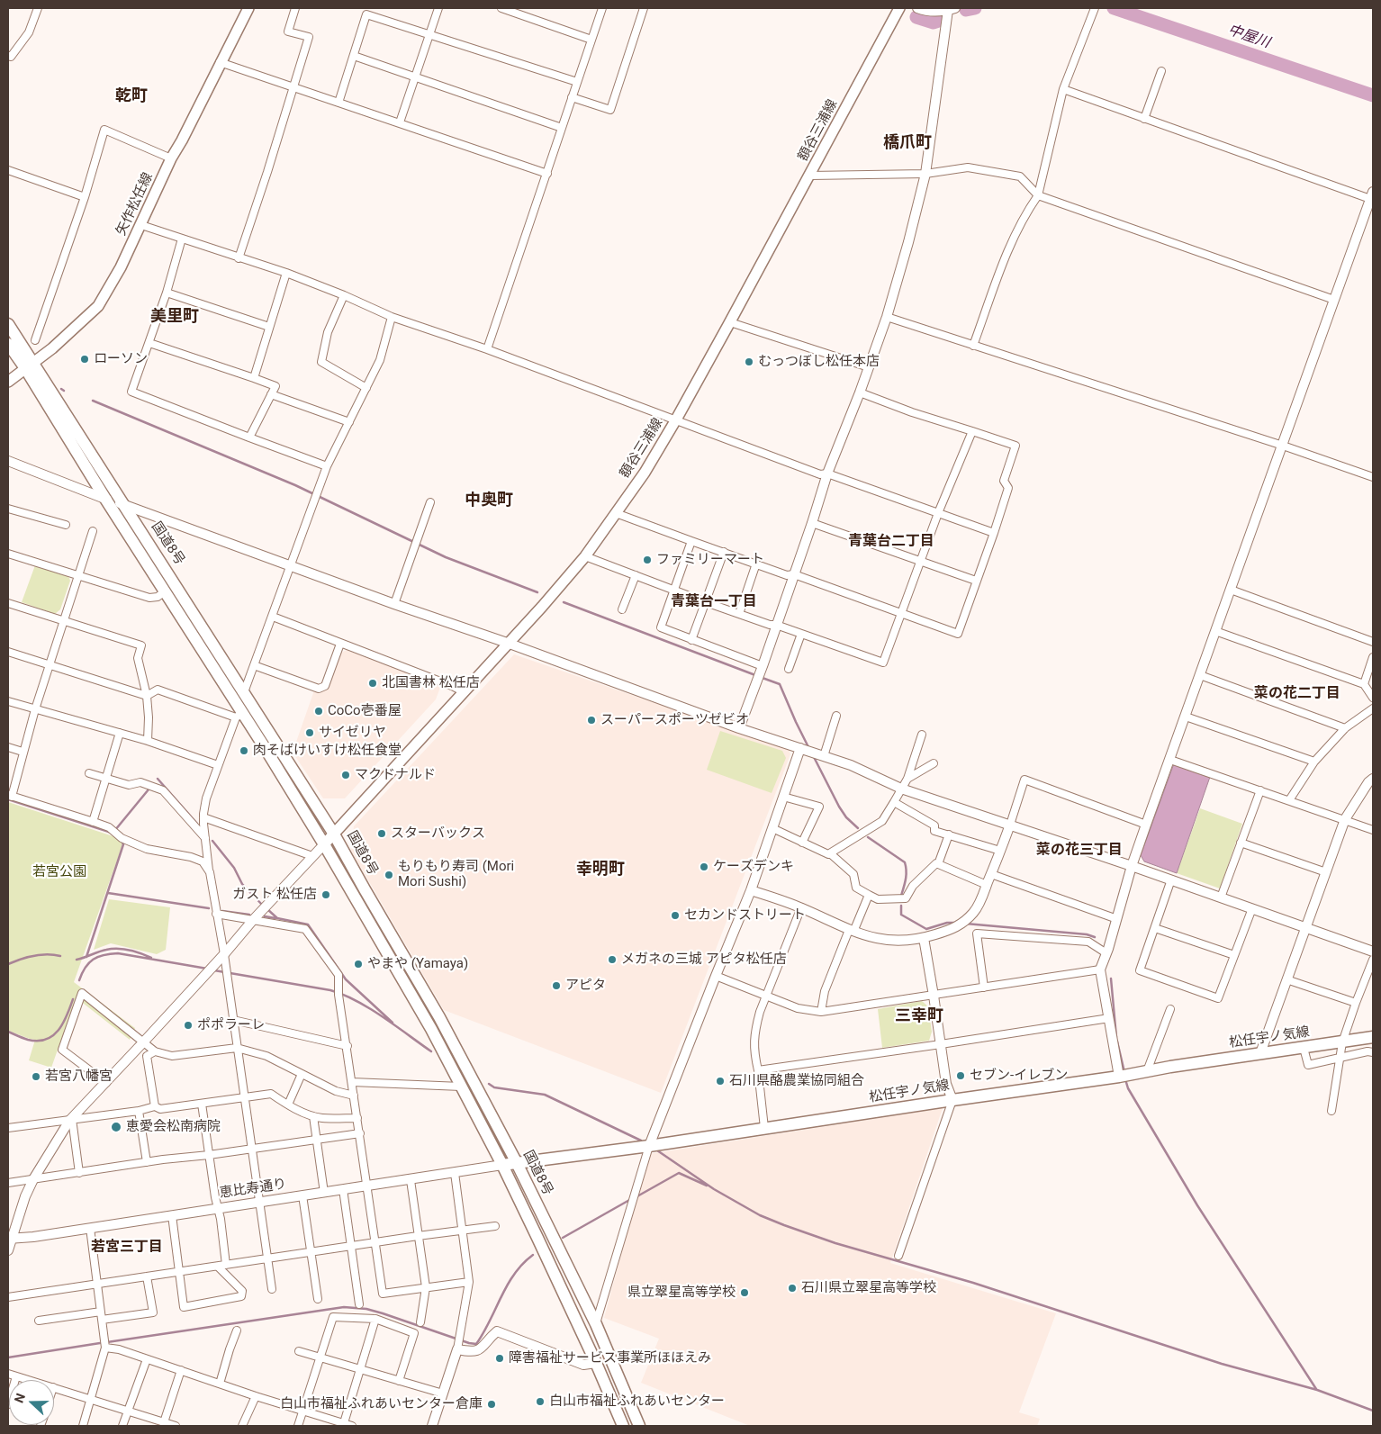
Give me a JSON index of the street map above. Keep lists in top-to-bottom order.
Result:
{
  "streets": {
    "main road": [
      "額谷三浦線",
      "矢作松任線",
      "国道8号",
      "松任宇ノ気線"
    ],
    "street": ["恵比寿通り"]
  },
  "crossings": [
    ["額谷三浦線", "国道8号"],
    ["矢作松任線", "国道8号"],
    ["国道8号", "松任宇ノ気線"],
    ["国道8号", "恵比寿通り"],
    ["松任宇ノ気線", "恵比寿通り"]
  ],
  "districts": [
    "乾町",
    "橋爪町",
    "美里町",
    "中奥町",
    "青葉台二丁目",
    "青葉台一丁目",
    "菜の花二丁目",
    "菜の花三丁目",
    "幸明町",
    "三幸町",
    "若宮三丁目"
  ],
  "water": ["中屋川"],
  "parks": ["若宮公園"],
  "places": [
    "ローソン",
    "むっつぼし松任本店",
    "ファミリーマート",
    "北国書林 松任店",
    "CoCo壱番屋",
    "スーパースポーツゼビオ",
    "サイゼリヤ",
    "肉そばけいすけ松任食堂",
    "マクドナルド",
    "スターバックス",
    "ケーズデンキ",
    "もりもり寿司 (Mori Mori Sushi)",
    "ガスト 松任店",
    "セカンドストリート",
    "メガネの三城 アピタ松任店",
    "やまや (Yamaya)",
    "アピタ",
    "ポポラーレ",
    "セブン-イレブン",
    "若宮八幡宮",
    "石川県酪農業協同組合",
    "恵愛会松南病院",
    "石川県立翠星高等学校",
    "県立翠星高等学校",
    "障害福祉サービス事業所ほほえみ",
    "白山市福祉ふれあいセンター",
    "白山市福祉ふれあいセンター倉庫"
  ],
  "north": "left"
}
